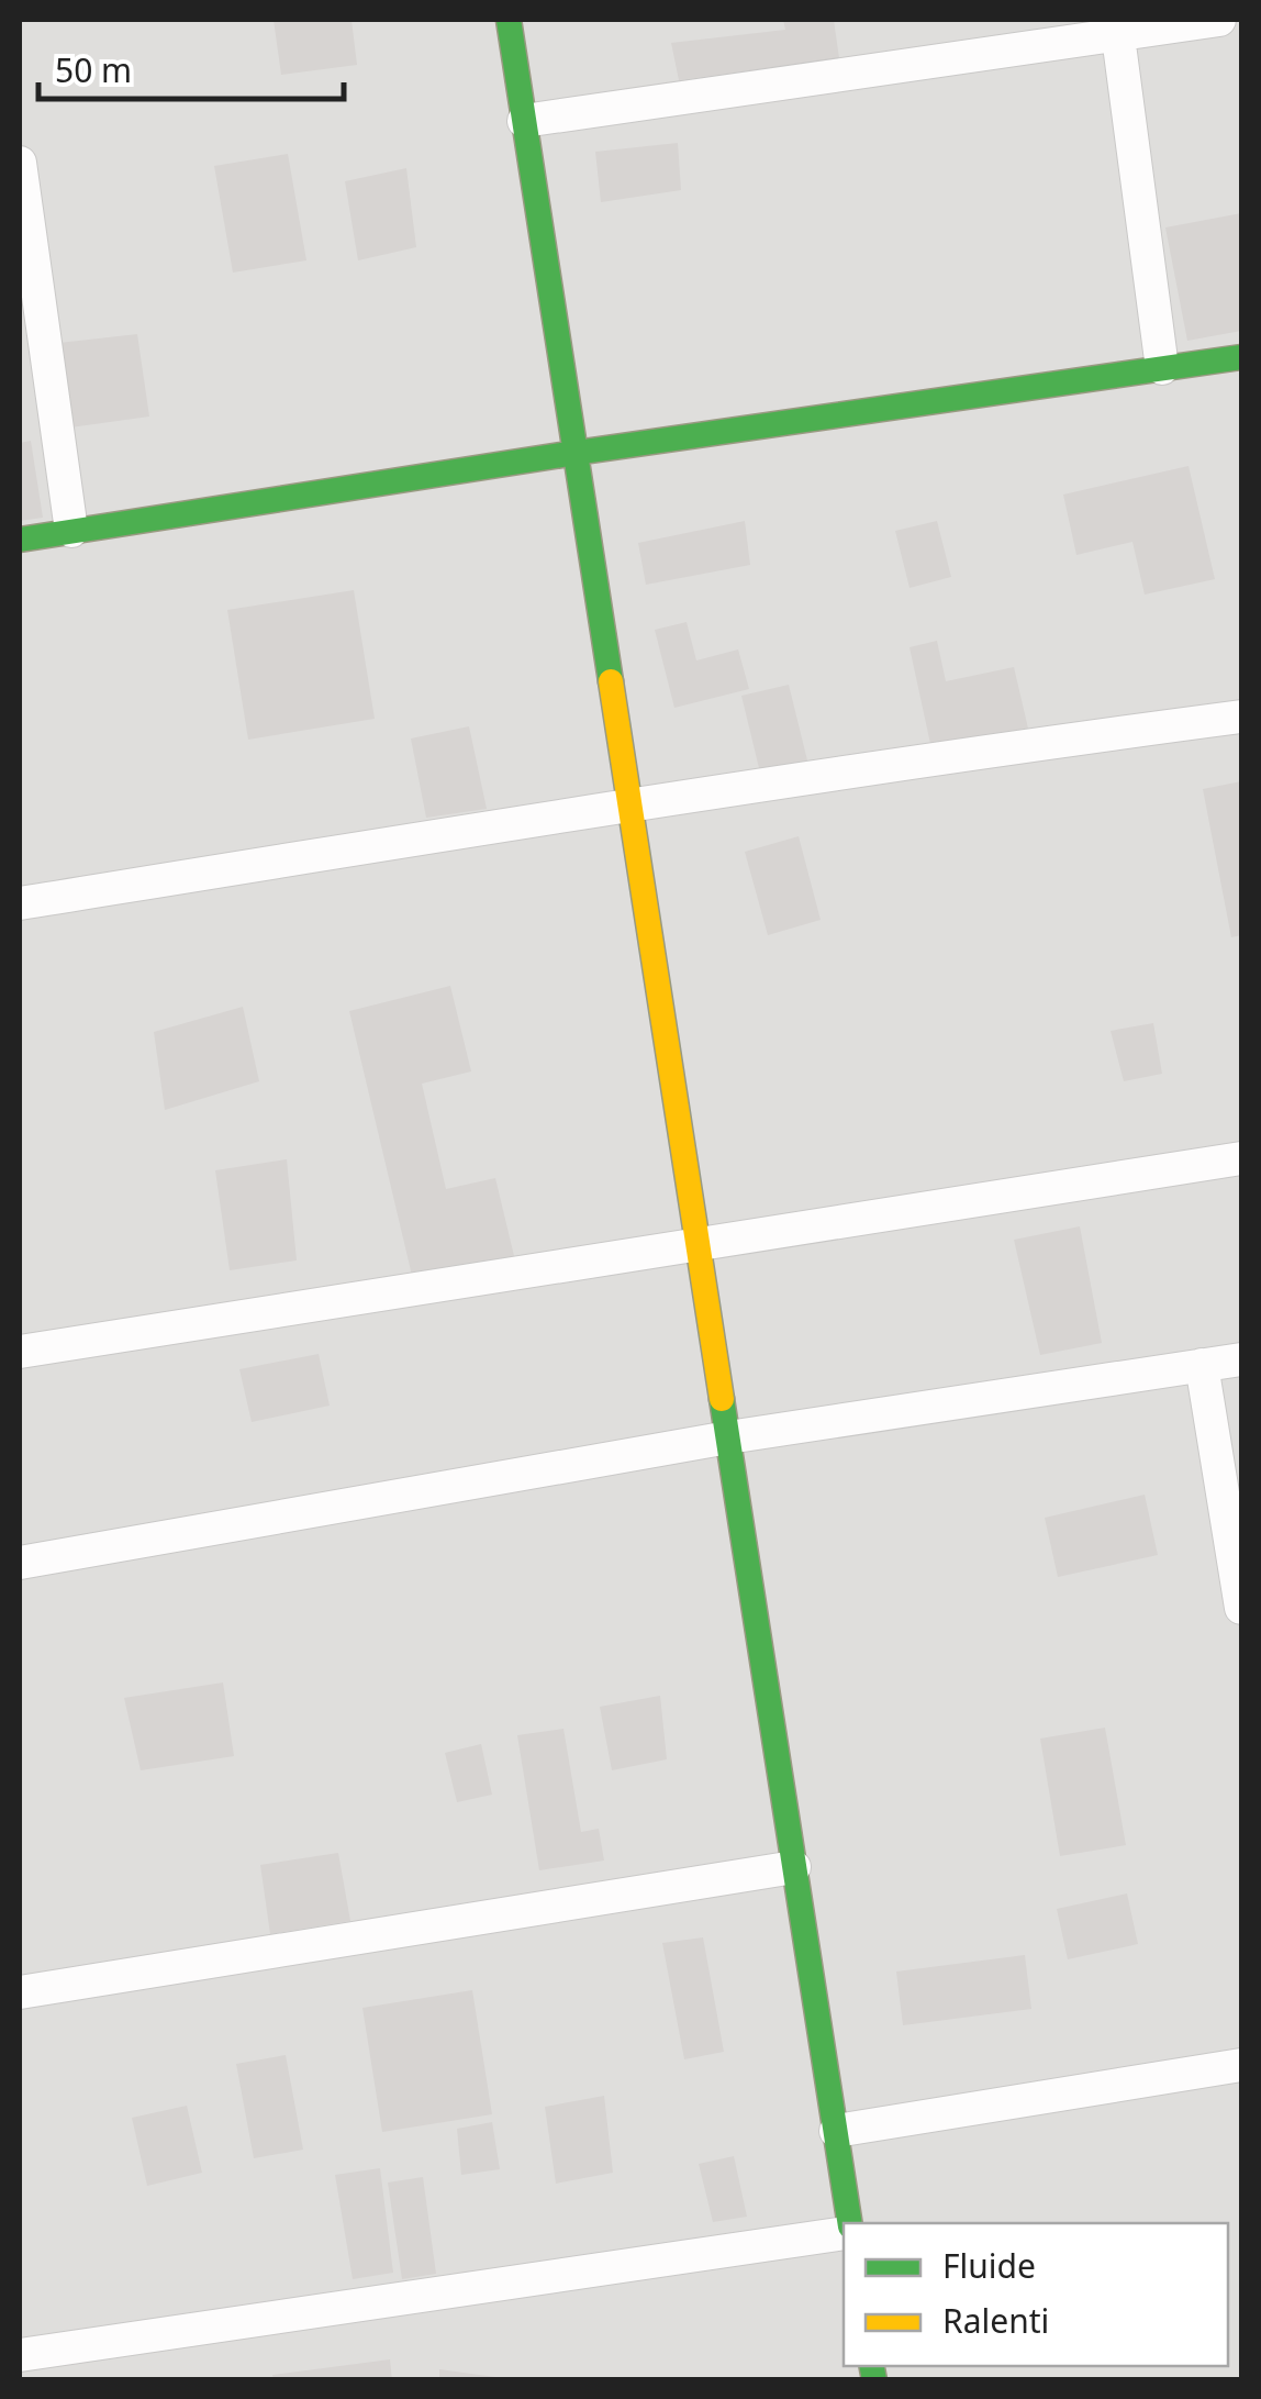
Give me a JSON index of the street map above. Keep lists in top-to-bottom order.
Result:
{
  "legend": ["Fluide", "Ralenti"],
  "scale_bar": "50 m"
}
